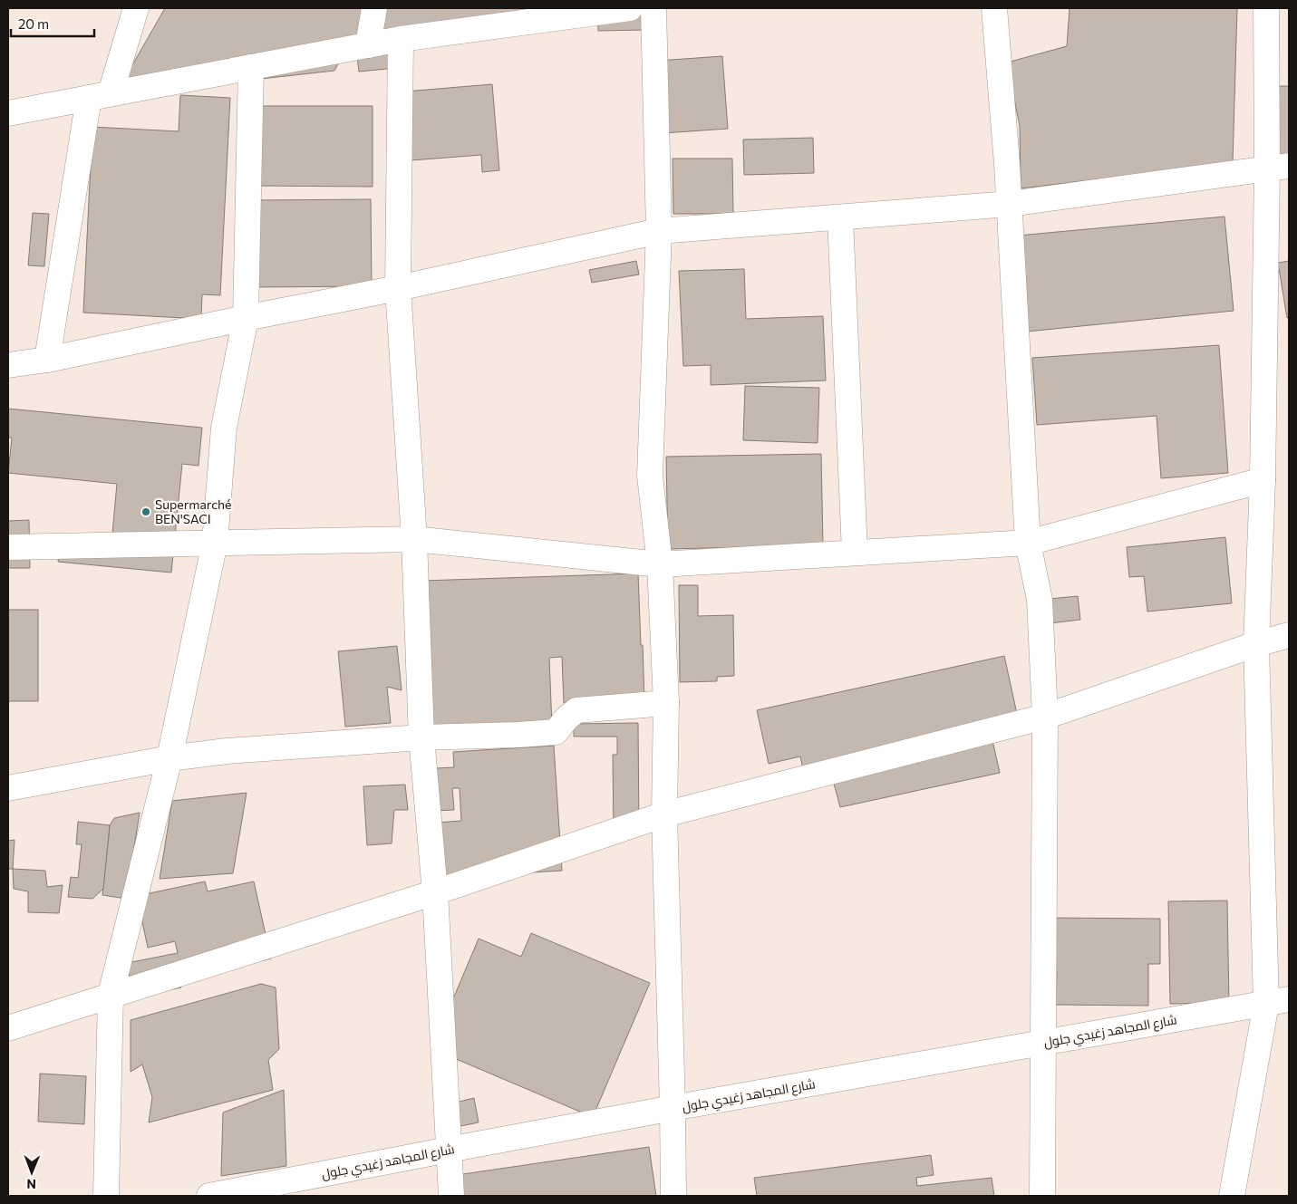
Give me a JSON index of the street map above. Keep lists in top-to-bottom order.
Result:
{
  "streets": {
    "street": ["شارع المجاهد زغيدي جلول"]
  },
  "places": ["Supermarché BEN'SACI"],
  "scale_bar": "20 m",
  "north": "bottom"
}
